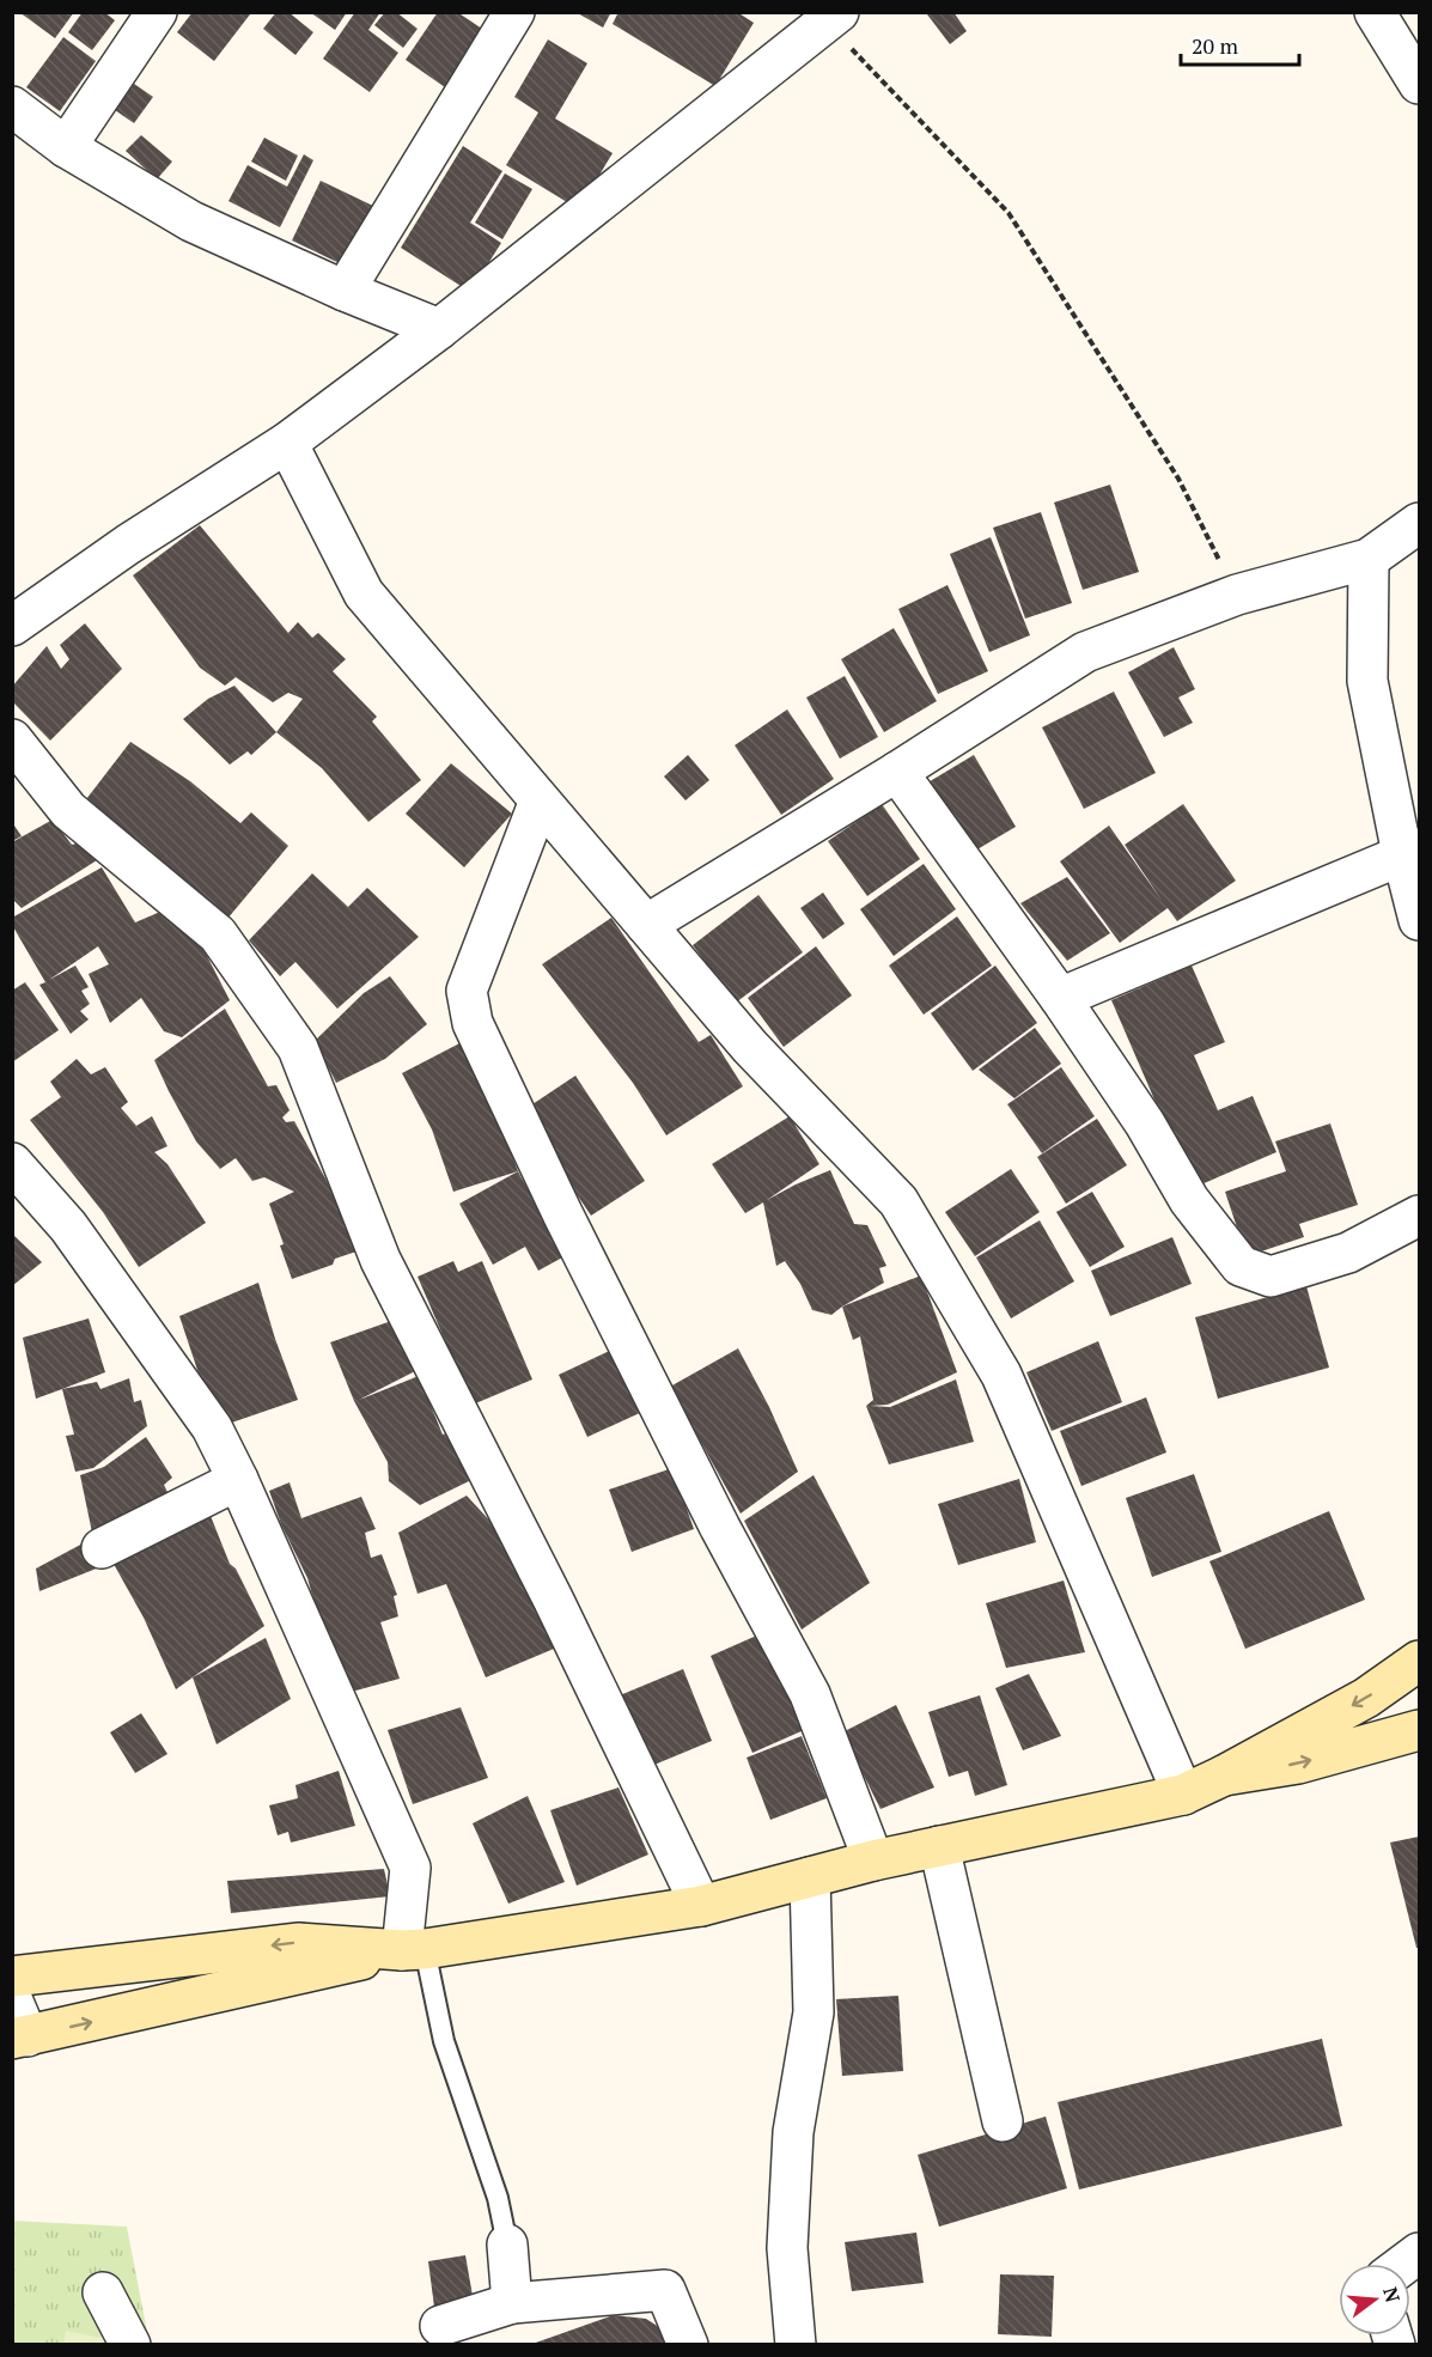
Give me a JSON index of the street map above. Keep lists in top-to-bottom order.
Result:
{
  "scale_bar": "20 m",
  "north": "right"
}
